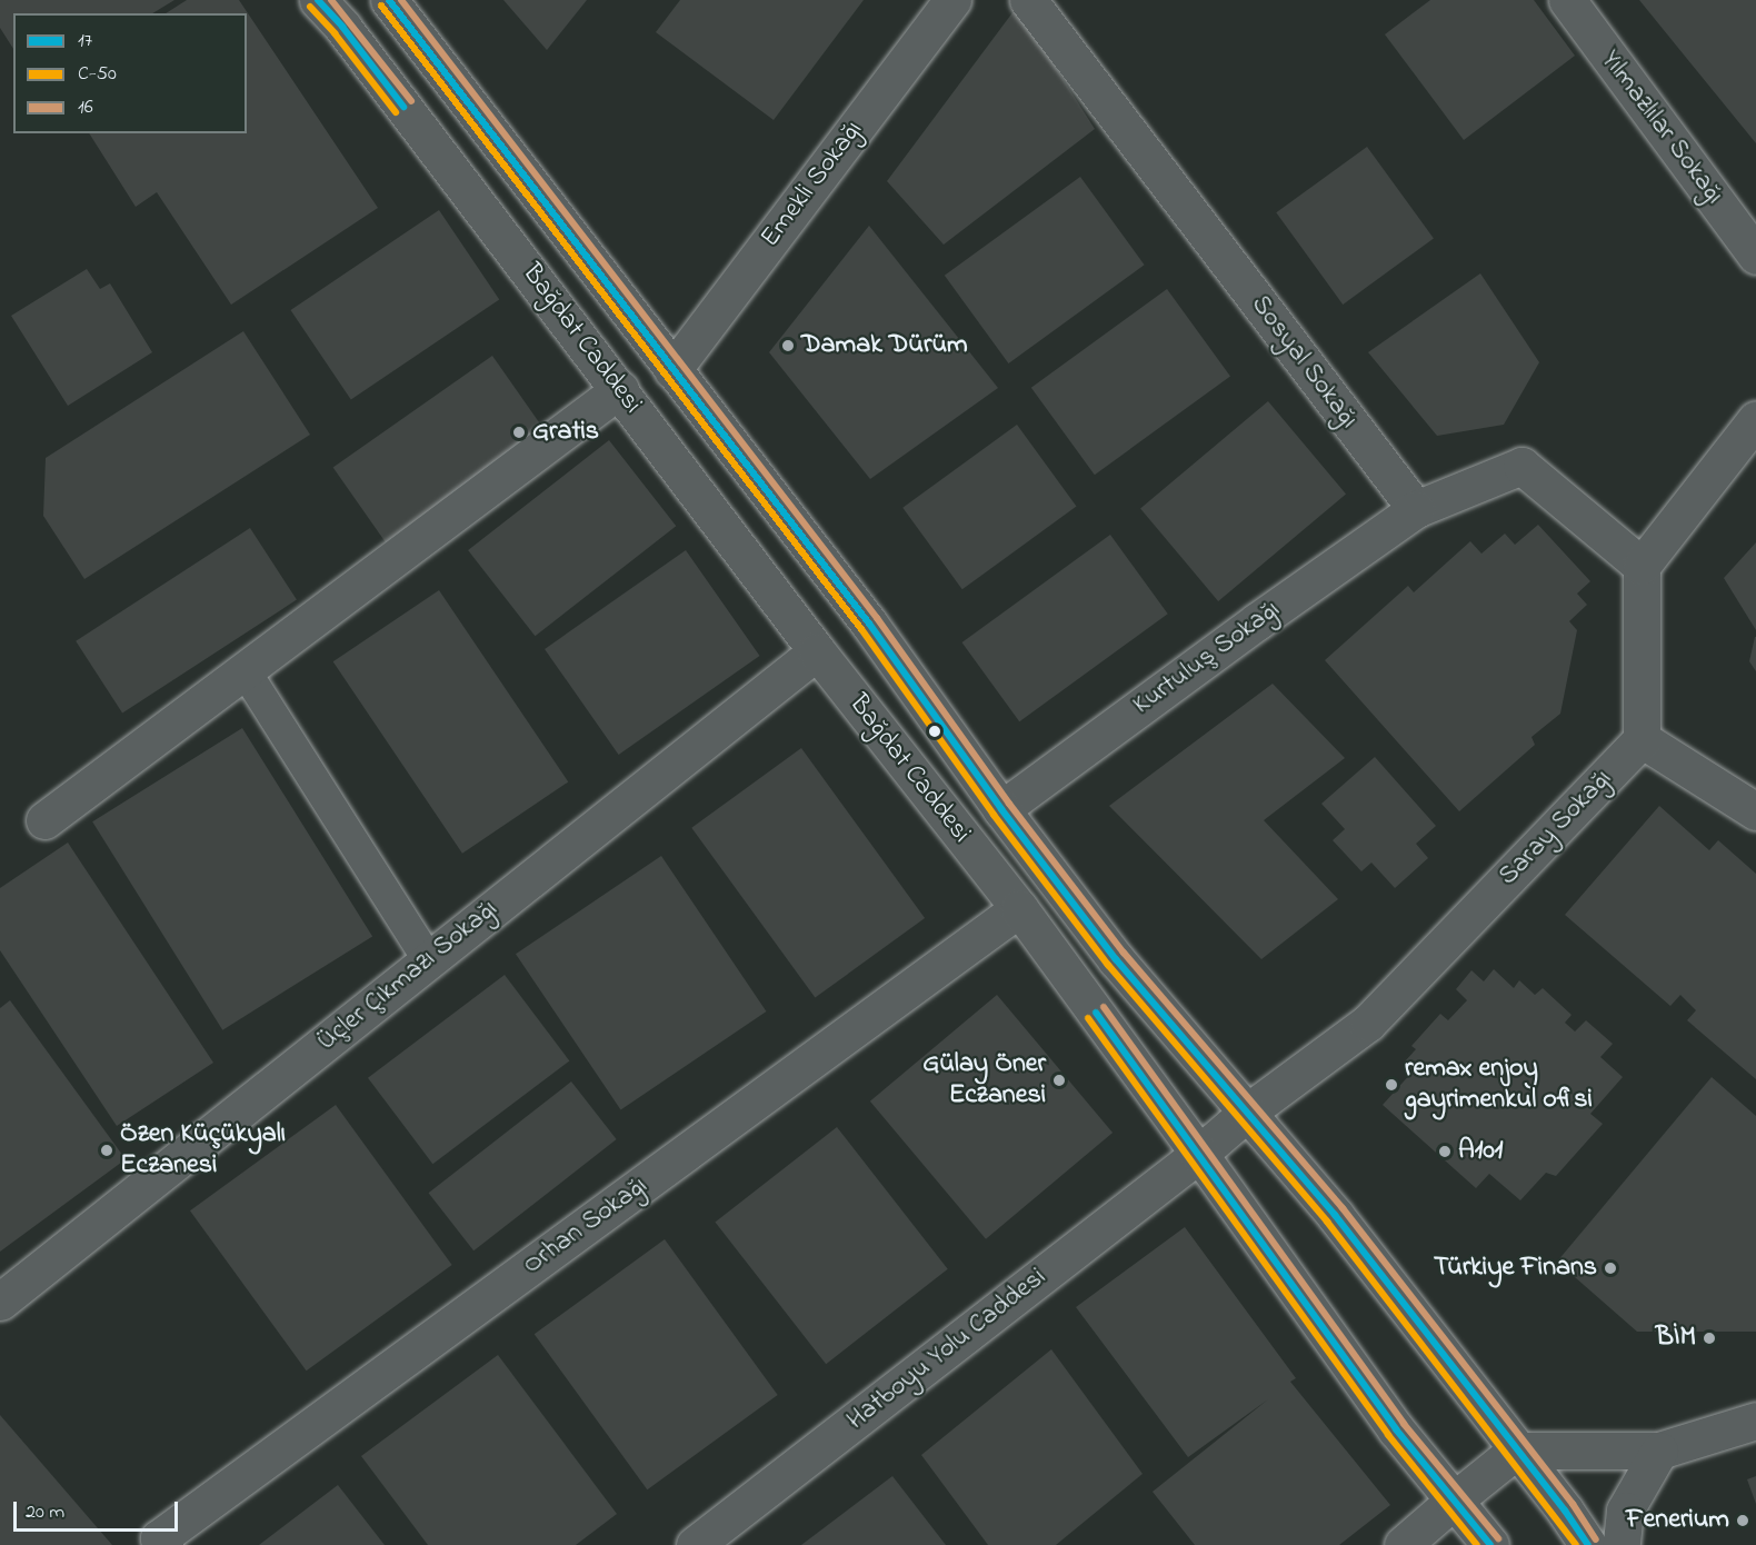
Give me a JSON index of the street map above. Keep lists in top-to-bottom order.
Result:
{
  "streets": {
    "street": [
      "Yılmazlılar Sokağı",
      "Emekli Sokağı",
      "Bağdat Caddesi",
      "Sosyal Sokağı",
      "Kurtuluş Sokağı",
      "Saray Sokağı",
      "Üçler Çıkmazı Sokağı",
      "Orhan Sokağı",
      "Hatboyu Yolu Caddesi"
    ]
  },
  "crossings": [
    ["Emekli Sokağı", "Bağdat Caddesi"],
    ["Bağdat Caddesi", "Kurtuluş Sokağı"],
    ["Bağdat Caddesi", "Saray Sokağı"],
    ["Bağdat Caddesi", "Üçler Çıkmazı Sokağı"],
    ["Bağdat Caddesi", "Orhan Sokağı"],
    ["Bağdat Caddesi", "Hatboyu Yolu Caddesi"],
    ["Sosyal Sokağı", "Kurtuluş Sokağı"],
    ["Saray Sokağı", "Hatboyu Yolu Caddesi"]
  ],
  "places": [
    "Damak Dürüm",
    "Gratis",
    "Gülay Öner Eczanesi",
    "remax enjoy gayrimenkul ofisi",
    "Özen Küçükyalı Eczanesi",
    "A101",
    "Türkiye Finans",
    "BİM",
    "Fenerium"
  ],
  "lines": ["transit line 17", "transit line 16", "transit line C-50"],
  "legend": ["17", "C-50", "16"],
  "scale_bar": "20 m"
}
